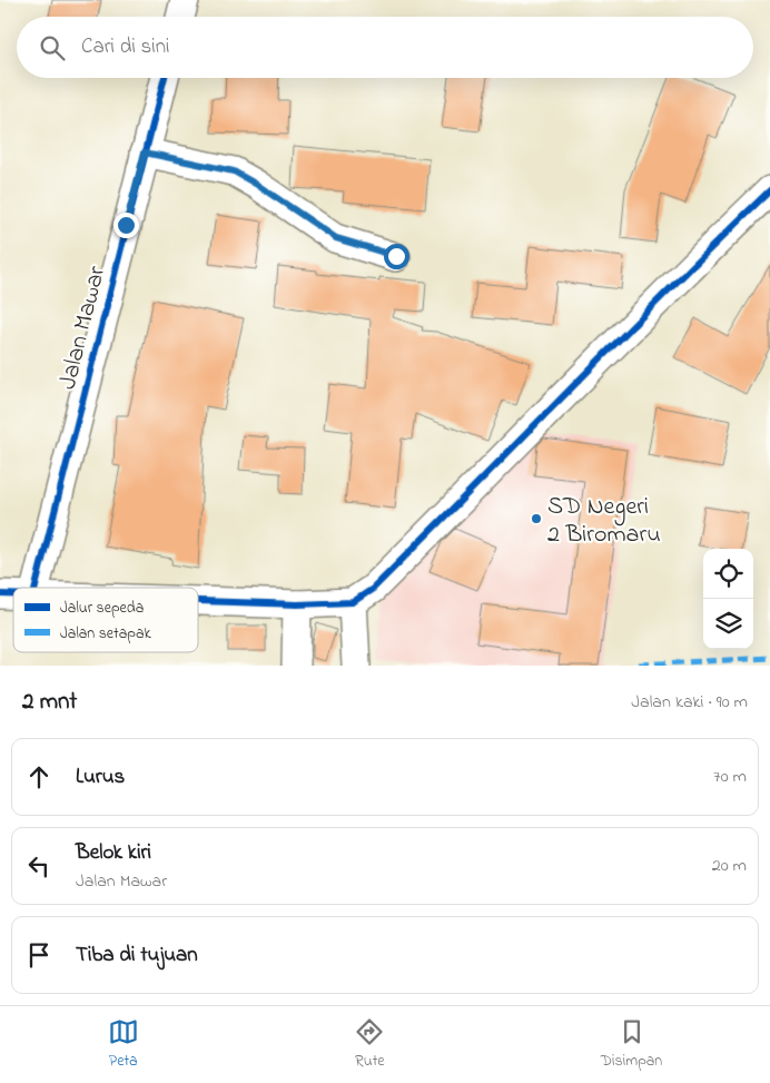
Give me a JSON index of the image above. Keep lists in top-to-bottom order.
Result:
{
  "streets": {
    "street": ["Jalan Mawar"]
  },
  "places": ["SD Negeri 2 Biromaru"],
  "legend": ["Jalur sepeda", "Jalan setapak"],
  "page": {
    "search": "Cari di sini",
    "heading": ["2 mnt", "Jalan kaki · 90 m"],
    "list": [
      ["Lurus", "70 m"],
      ["Belok kiri", "Jalan Mawar", "20 m"],
      "Tiba di tujuan"
    ],
    "nav": ["Peta", "Rute", "Disimpan"]
  }
}
